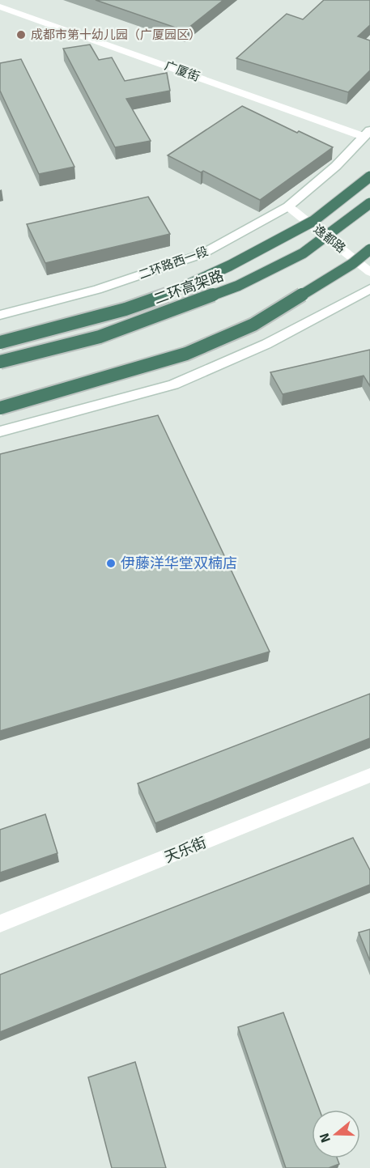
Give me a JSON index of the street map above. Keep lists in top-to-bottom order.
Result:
{
  "streets": {
    "highway": ["二环高架路"],
    "street": [
      "广厦街",
      "逸都路",
      "二环路西一段",
      "天乐街"
    ]
  },
  "crossings": [
    ["广厦街", "二环路西一段"],
    ["逸都路", "二环路西一段"]
  ],
  "places": ["成都市第十幼儿园（广厦园区）", "伊藤洋华堂双楠店"],
  "north": "left"
}
